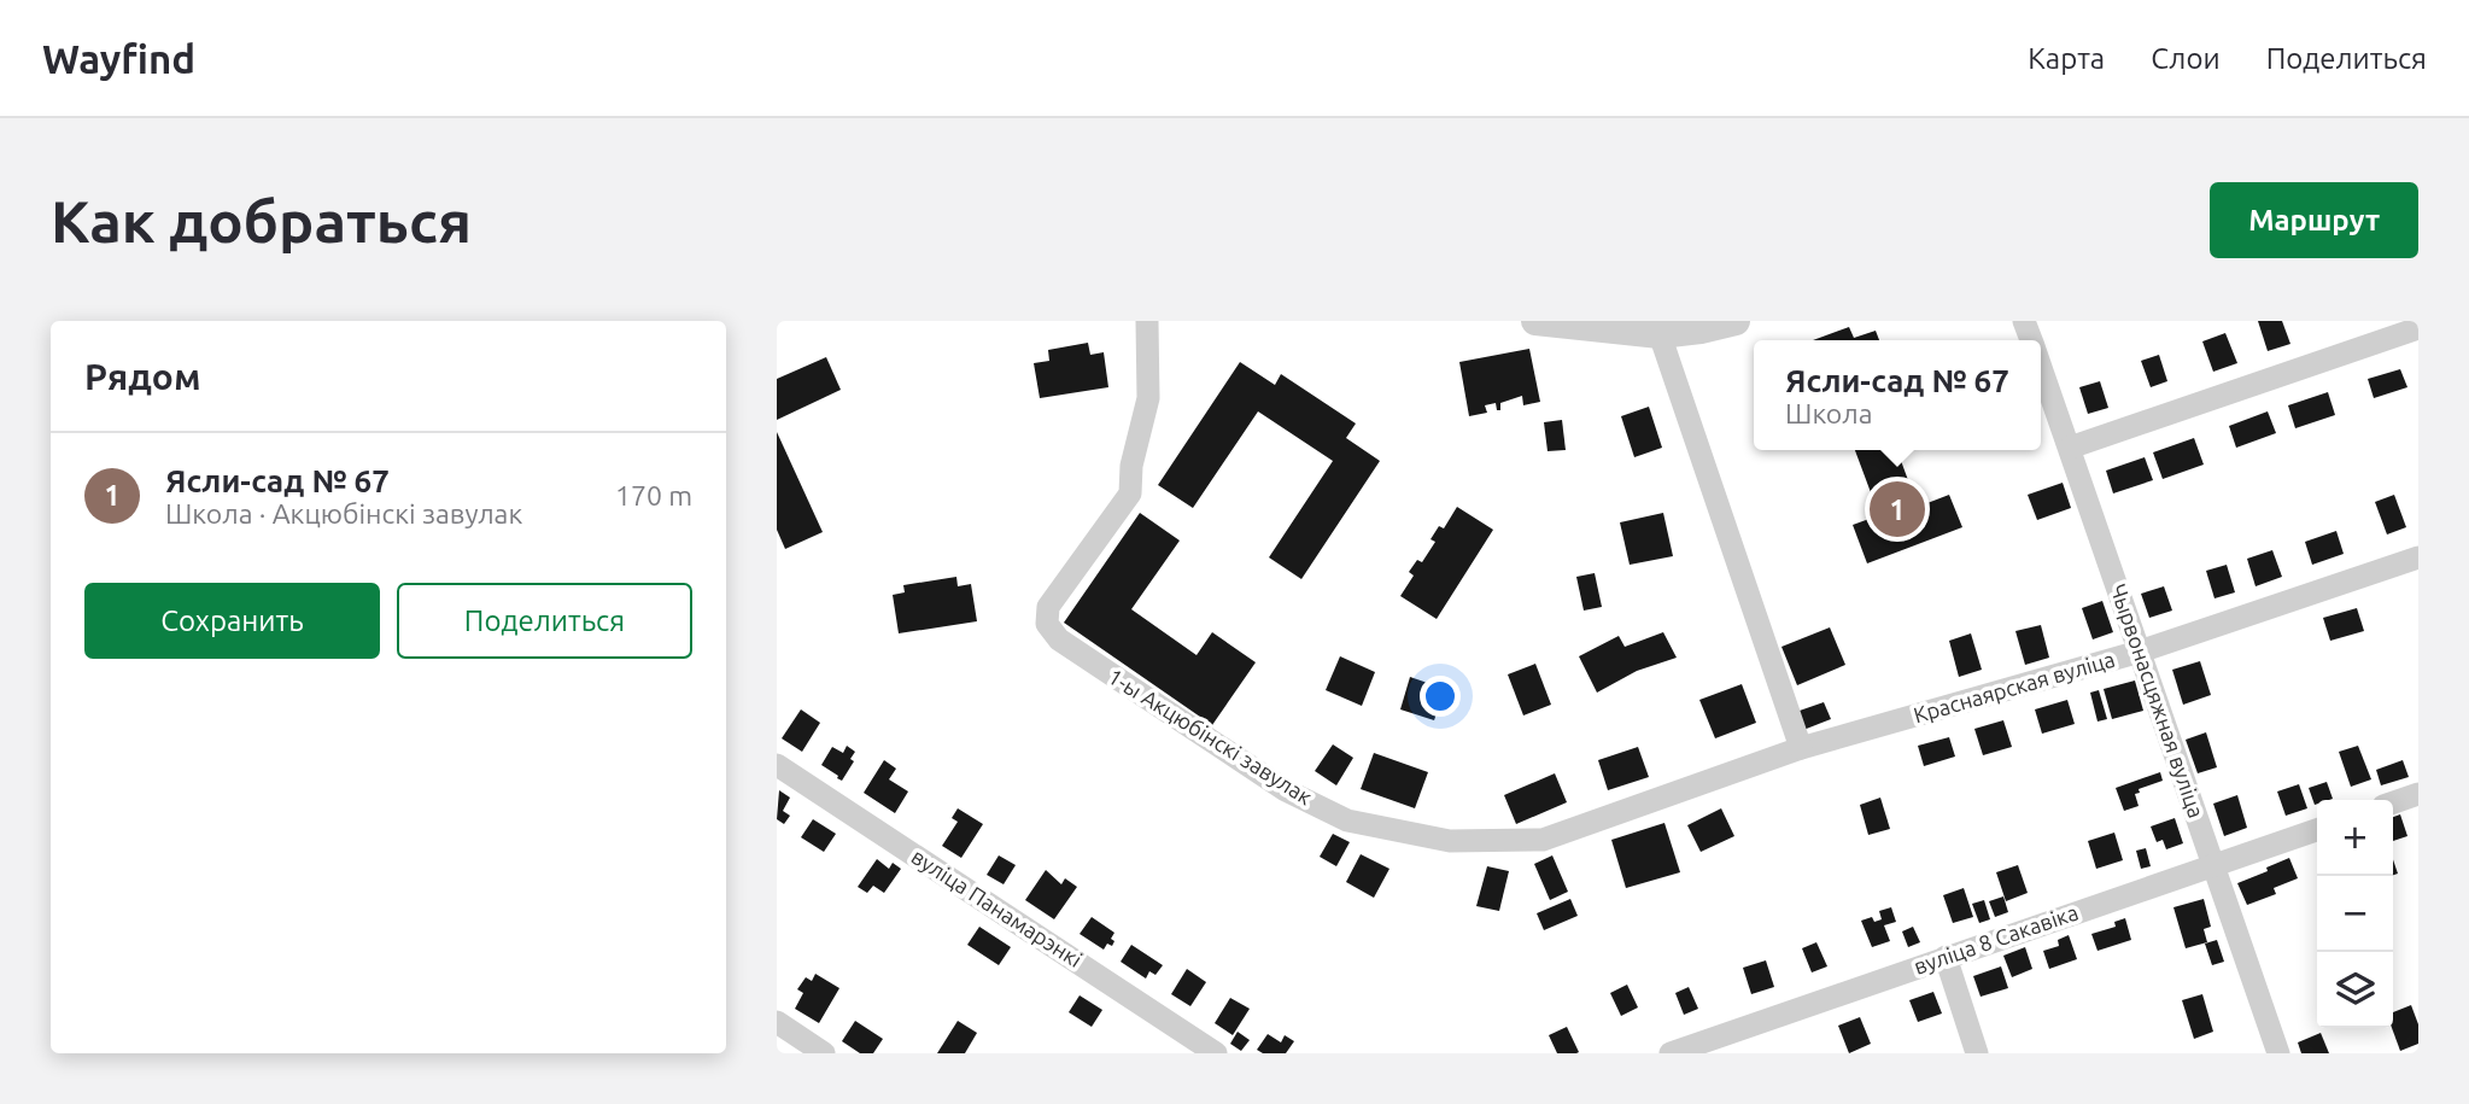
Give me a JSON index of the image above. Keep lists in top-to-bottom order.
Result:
{
  "streets": {
    "street": [
      "Краснаярская вуліца",
      "Чырвонасцяжная вуліца",
      "1-ы Акцюбінскі завулак",
      "вуліца Панамарэнкі",
      "вуліца 8 Сакавіка"
    ]
  },
  "crossings": [
    ["Краснаярская вуліца", "Чырвонасцяжная вуліца"],
    ["Краснаярская вуліца", "1-ы Акцюбінскі завулак"],
    ["Чырвонасцяжная вуліца", "вуліца 8 Сакавіка"]
  ],
  "page": {
    "header": "Wayfind",
    "nav": ["Карта", "Слои", "Поделиться"],
    "buttons": [
      "Маршрут",
      ["Сохранить", "Поделиться"]
    ],
    "title": "Как добраться",
    "heading": "Рядом",
    "popup": ["Ясли-сад № 67", "Школа"],
    "list": [
      {
        "mark": "1",
        "name": "Ясли-сад № 67",
        "note": "Школа · Акцюбінскі завулак",
        "value": "170 m"
      }
    ],
    "pins": "1",
    "map_buttons": ["+", "−"]
  }
}
